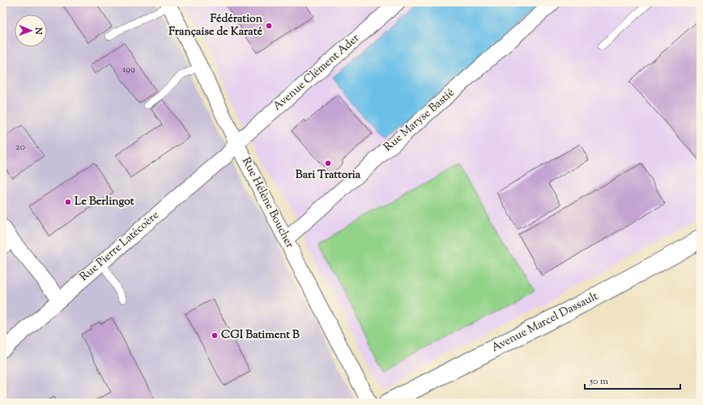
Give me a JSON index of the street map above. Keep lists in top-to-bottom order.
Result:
{
  "streets": {
    "street": [
      "Avenue Clément Ader",
      "Rue Maryse Bastié",
      "Rue Hélène Boucher",
      "Rue Pierre Latécoère",
      "Avenue Marcel Dassault"
    ]
  },
  "crossings": [
    ["Avenue Clément Ader", "Rue Hélène Boucher"],
    ["Avenue Clément Ader", "Rue Pierre Latécoère"],
    ["Rue Maryse Bastié", "Rue Hélène Boucher"],
    ["Rue Hélène Boucher", "Rue Pierre Latécoère"]
  ],
  "places": [
    "Fédération Française de Karaté",
    "Bari Trattoria",
    "Le Berlingot",
    "CGI Batiment B"
  ],
  "house_numbers": ["199", "20"],
  "scale_bar": "50 m",
  "north": "right"
}
